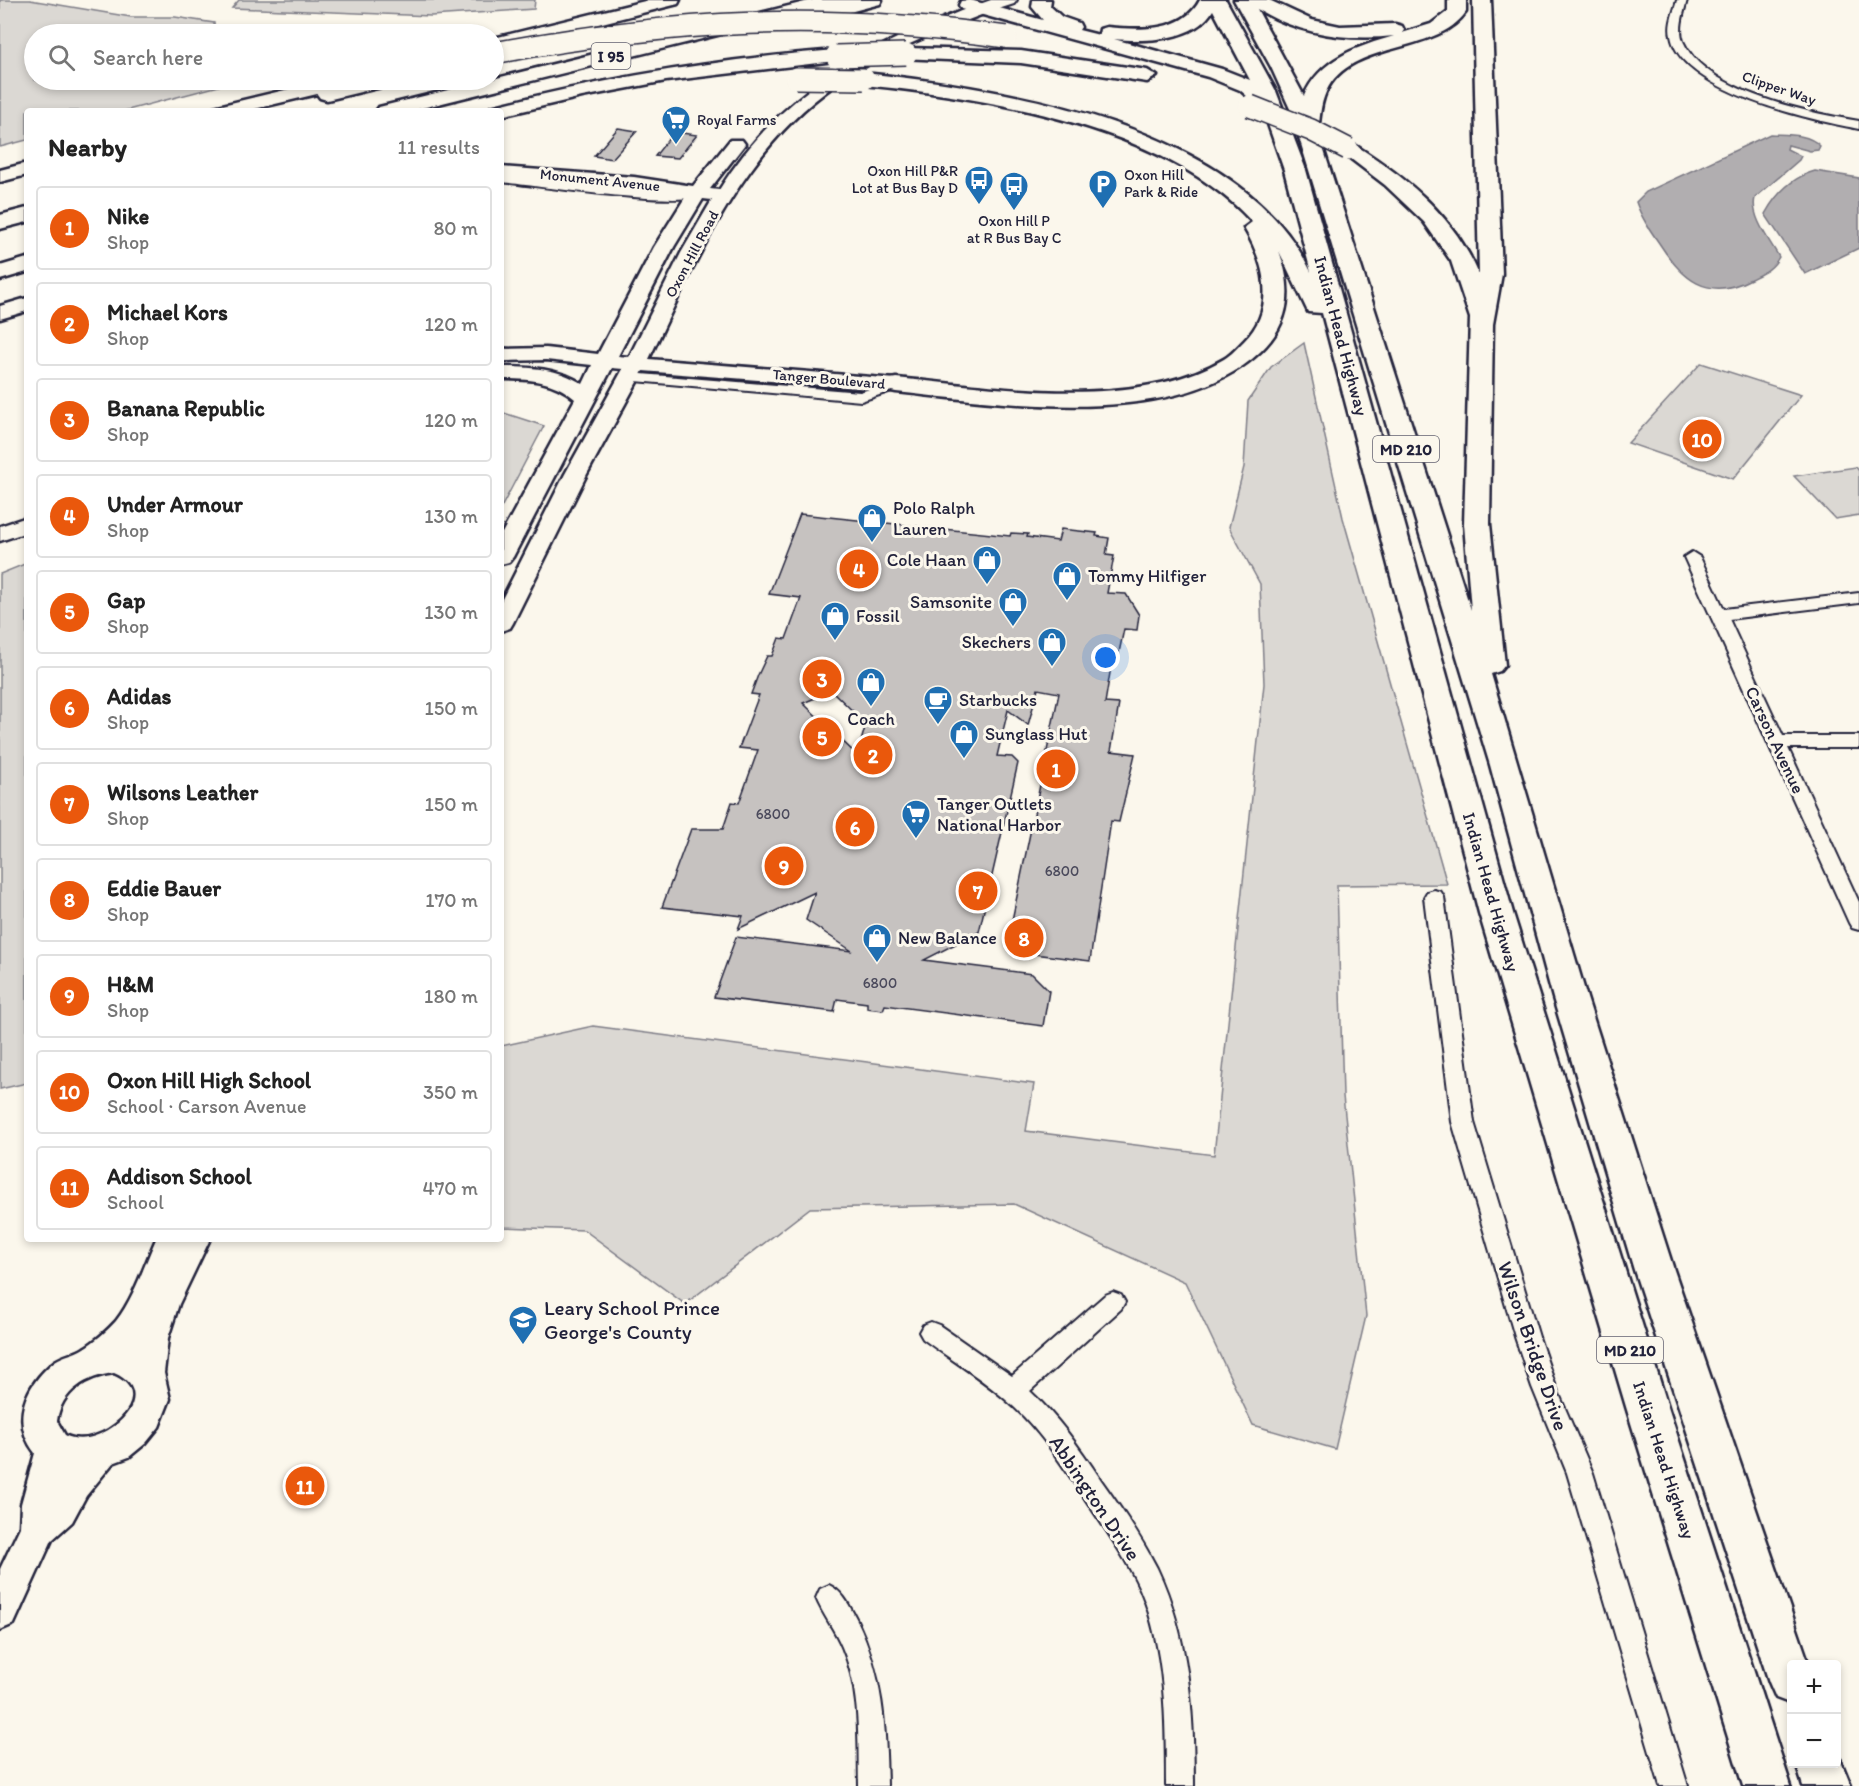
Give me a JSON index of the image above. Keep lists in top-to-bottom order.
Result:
{
  "streets": {
    "highway": ["I 95", "Indian Head Highway", "MD 210"],
    "main road": ["Monument Avenue", "Oxon Hill Road", "Tanger Boulevard"],
    "street": [
      "Clipper Way",
      "Carson Avenue",
      "Wilson Bridge Drive",
      "Abbington Drive"
    ]
  },
  "crossings": [
    ["Monument Avenue", "Oxon Hill Road"],
    ["Oxon Hill Road", "Tanger Boulevard"]
  ],
  "places": {
    "supermarket": ["Royal Farms", "Tanger Outlets National Harbor"],
    "bus stop": ["Oxon Hill P&R Lot at Bus Bay D", "Oxon Hill P at R Bus Bay C"],
    "parking": ["Oxon Hill Park & Ride"],
    "shop": [
      "Polo Ralph Lauren",
      "Cole Haan",
      "Tommy Hilfiger",
      "Samsonite",
      "Fossil",
      "Skechers",
      "Coach",
      "Sunglass Hut",
      "New Balance"
    ],
    "cafe": ["Starbucks"],
    "school or university": ["Leary School Prince George's County"]
  },
  "house_numbers": ["6800", "6800", "6800"],
  "page": {
    "search": "Search here",
    "heading": ["Nearby", "11 results"],
    "list": [
      {
        "mark": "1",
        "name": "Nike",
        "note": "Shop",
        "value": "80 m"
      },
      {
        "mark": "2",
        "name": "Michael Kors",
        "note": "Shop",
        "value": "120 m"
      },
      {
        "mark": "3",
        "name": "Banana Republic",
        "note": "Shop",
        "value": "120 m"
      },
      {
        "mark": "4",
        "name": "Under Armour",
        "note": "Shop",
        "value": "130 m"
      },
      {
        "mark": "5",
        "name": "Gap",
        "note": "Shop",
        "value": "130 m"
      },
      {
        "mark": "6",
        "name": "Adidas",
        "note": "Shop",
        "value": "150 m"
      },
      {
        "mark": "7",
        "name": "Wilsons Leather",
        "note": "Shop",
        "value": "150 m"
      },
      {
        "mark": "8",
        "name": "Eddie Bauer",
        "note": "Shop",
        "value": "170 m"
      },
      {
        "mark": "9",
        "name": "H&M",
        "note": "Shop",
        "value": "180 m"
      },
      {
        "mark": "10",
        "name": "Oxon Hill High School",
        "note": "School · Carson Avenue",
        "value": "350 m"
      },
      {
        "mark": "11",
        "name": "Addison School",
        "note": "School",
        "value": "470 m"
      }
    ],
    "pins": [
      "10",
      "4",
      "3",
      "5",
      "2",
      "1",
      "6",
      "9",
      "7",
      "8",
      "11"
    ],
    "map_buttons": ["+", "−"]
  }
}
